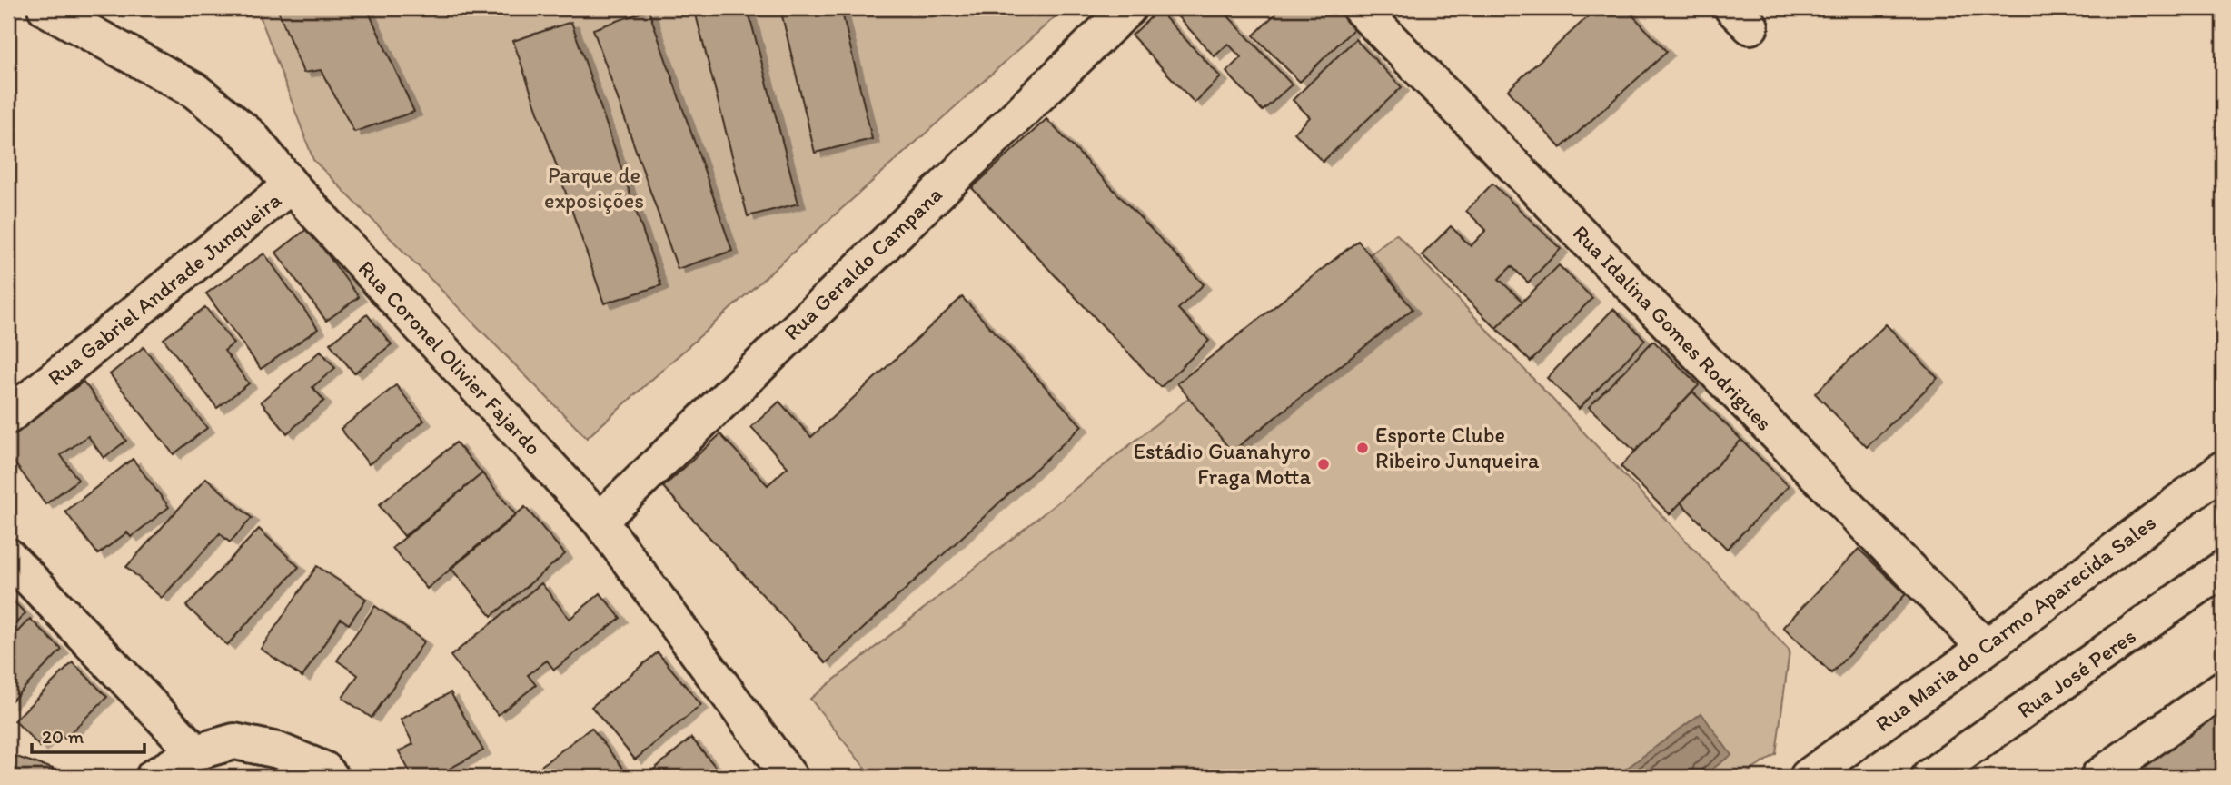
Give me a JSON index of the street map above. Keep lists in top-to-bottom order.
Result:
{
  "streets": {
    "street": [
      "Rua Geraldo Campana",
      "Rua Gabriel Andrade Junqueira",
      "Rua Idalina Gomes Rodrigues",
      "Rua Coronel Olivier Fajardo",
      "Rua Maria do Carmo Aparecida Sales",
      "Rua José Peres"
    ]
  },
  "crossings": [
    ["Rua Geraldo Campana", "Rua Coronel Olivier Fajardo"],
    ["Rua Gabriel Andrade Junqueira", "Rua Coronel Olivier Fajardo"],
    ["Rua Idalina Gomes Rodrigues", "Rua Maria do Carmo Aparecida Sales"]
  ],
  "parks": ["Parque de exposições"],
  "places": ["Esporte Clube Ribeiro Junqueira", "Estádio Guanahyro Fraga Motta"],
  "scale_bar": "20 m"
}
